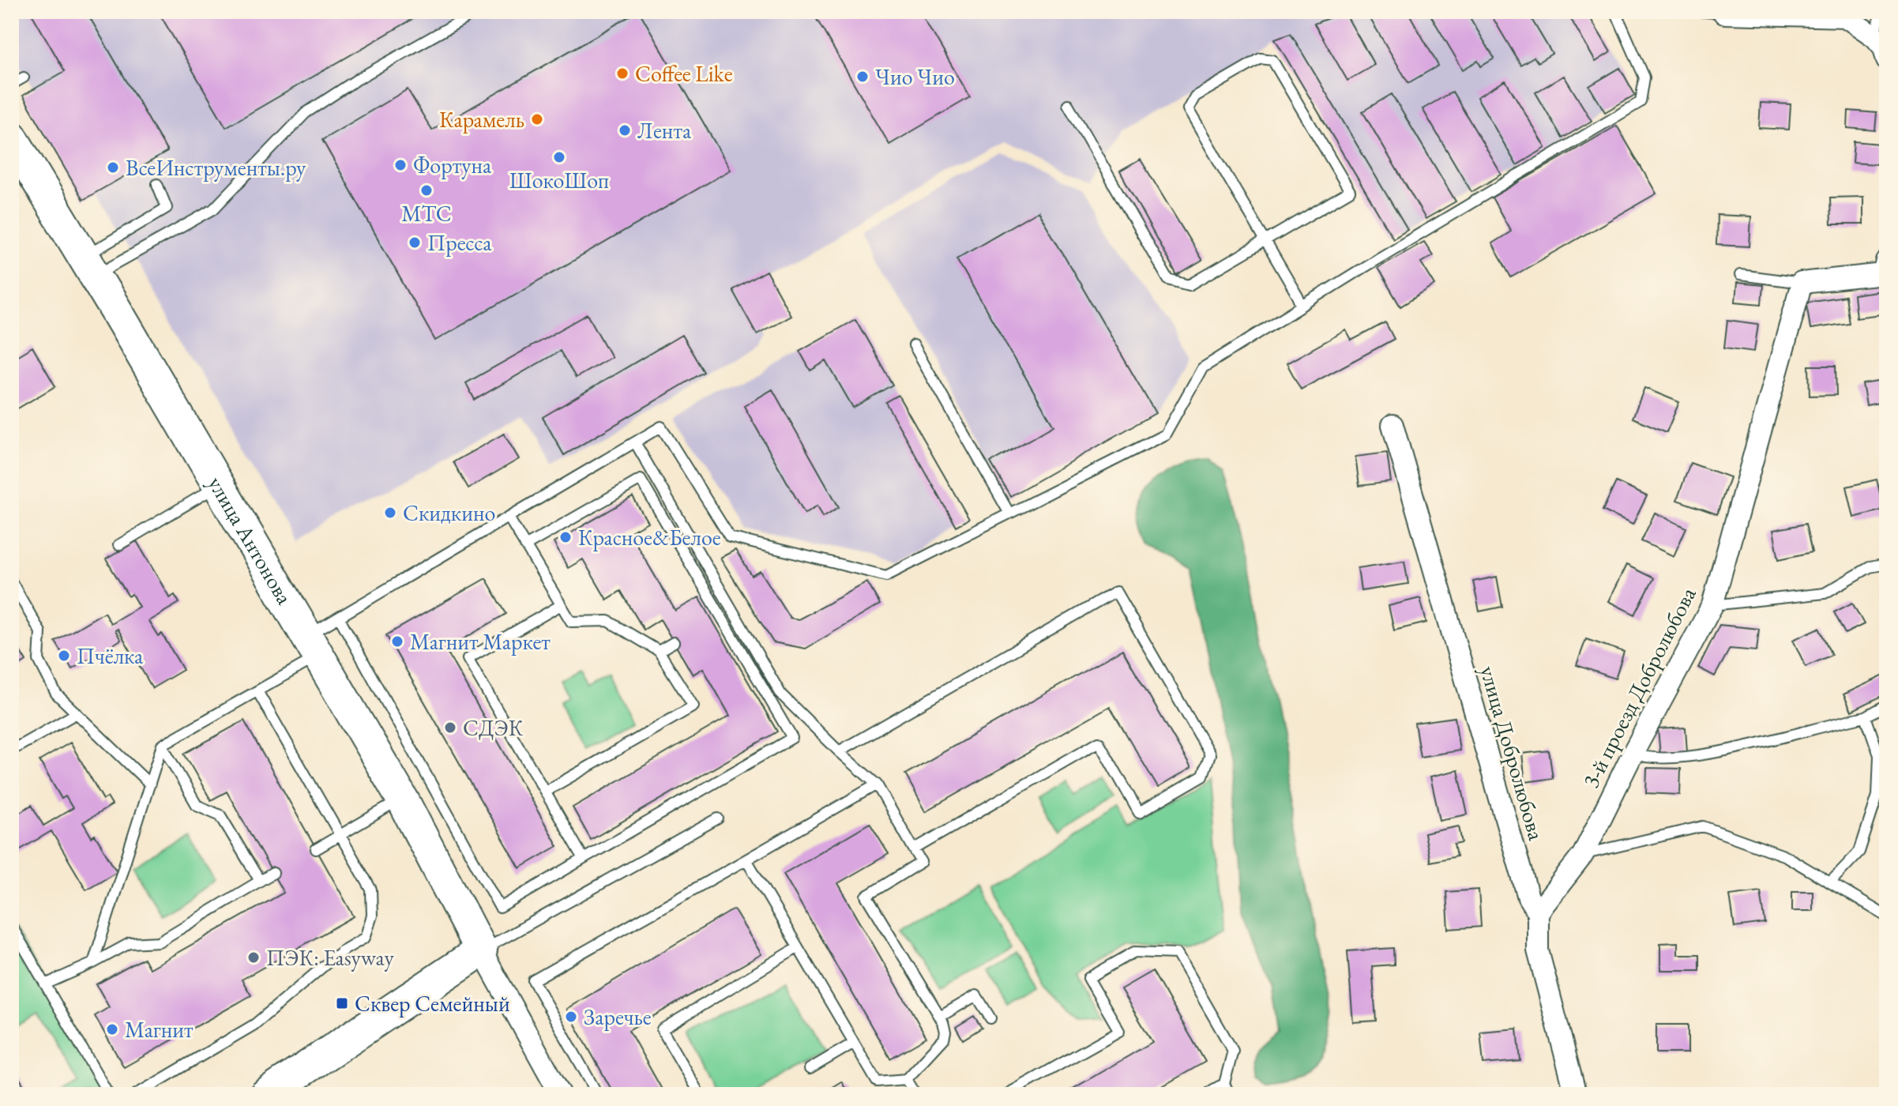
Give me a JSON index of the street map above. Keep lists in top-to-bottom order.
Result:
{
  "streets": {
    "main road": ["улица Антонова"],
    "street": ["3-й проезд Добролюбова", "улица Добролюбова"]
  },
  "crossings": [
    ["3-й проезд Добролюбова", "улица Добролюбова"]
  ],
  "places": {
    "other": [
      "Coffee Like",
      "Чио Чио",
      "Карамель",
      "Лента",
      "ШокоШоп",
      "Фортуна",
      "ВсеИнструменты.ру",
      "МТС",
      "Пресса",
      "Скидкино",
      "Красное&Белое",
      "Магнит Маркет",
      "Пчёлка",
      "СДЭК",
      "ПЭК: Easyway",
      "Заречье",
      "Магнит"
    ],
    "transit": ["Сквер Семейный"]
  }
}
